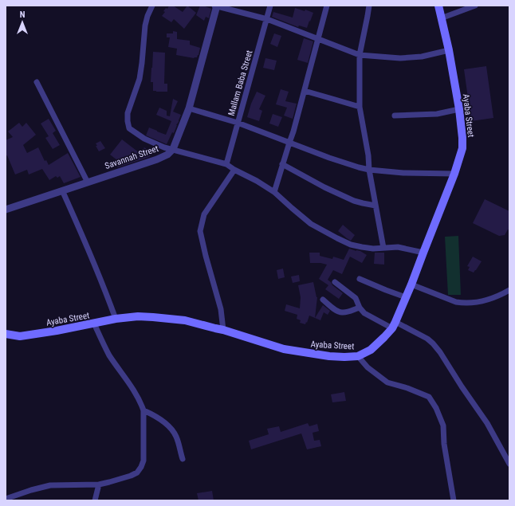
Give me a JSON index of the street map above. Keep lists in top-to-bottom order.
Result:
{
  "streets": {
    "main road": ["Ayaba Street"],
    "street": ["Mallam Baba Street", "Savannah Street"]
  },
  "north": "top"
}
